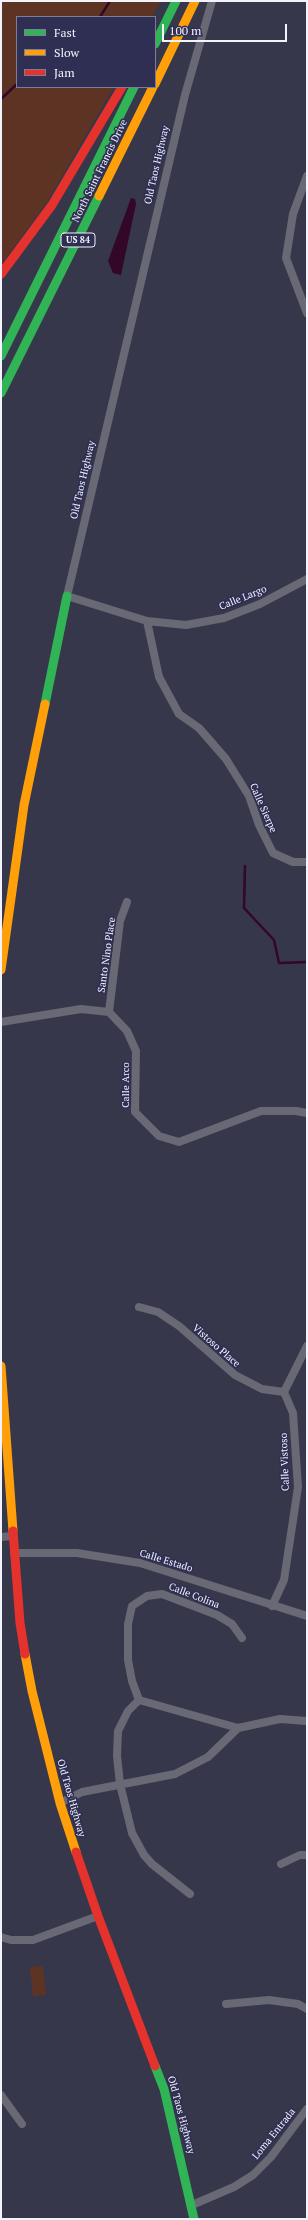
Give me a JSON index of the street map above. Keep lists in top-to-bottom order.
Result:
{
  "streets": {
    "main road": ["Old Taos Highway", "North Saint Francis Drive", "US 84"],
    "street": [
      "Calle Largo",
      "Calle Sierpe",
      "Santo Nino Place",
      "Calle Arco",
      "Vistoso Place",
      "Calle Vistoso",
      "Calle Estado",
      "Calle Colina",
      "Loma Entrada"
    ]
  },
  "crossings": [
    ["Old Taos Highway", "Calle Largo"],
    ["Old Taos Highway", "Calle Estado"],
    ["Old Taos Highway", "Loma Entrada"],
    ["Calle Largo", "Calle Sierpe"],
    ["Santo Nino Place", "Calle Arco"],
    ["Vistoso Place", "Calle Vistoso"],
    ["Calle Vistoso", "Calle Estado"]
  ],
  "legend": ["Fast", "Slow", "Jam"],
  "scale_bar": "100 m"
}
